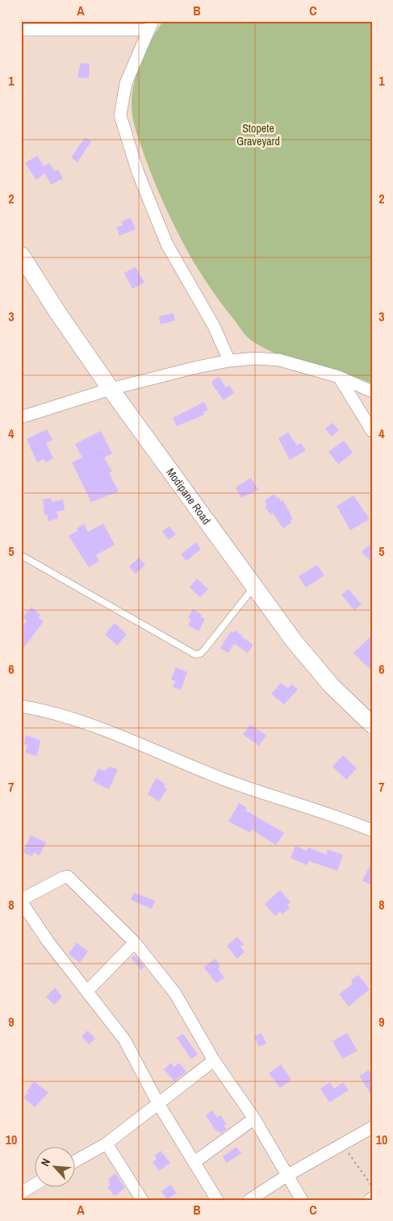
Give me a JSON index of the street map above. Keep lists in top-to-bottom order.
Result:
{
  "streets": {
    "main road": ["Modipane Road"]
  },
  "parks": ["Stopete Graveyard"],
  "north": "top left",
  "grid": {
    "columns": ["A", "B", "C"],
    "rows": [
      "1",
      "2",
      "3",
      "4",
      "5",
      "6",
      "7",
      "8",
      "9",
      "10"
    ]
  }
}
